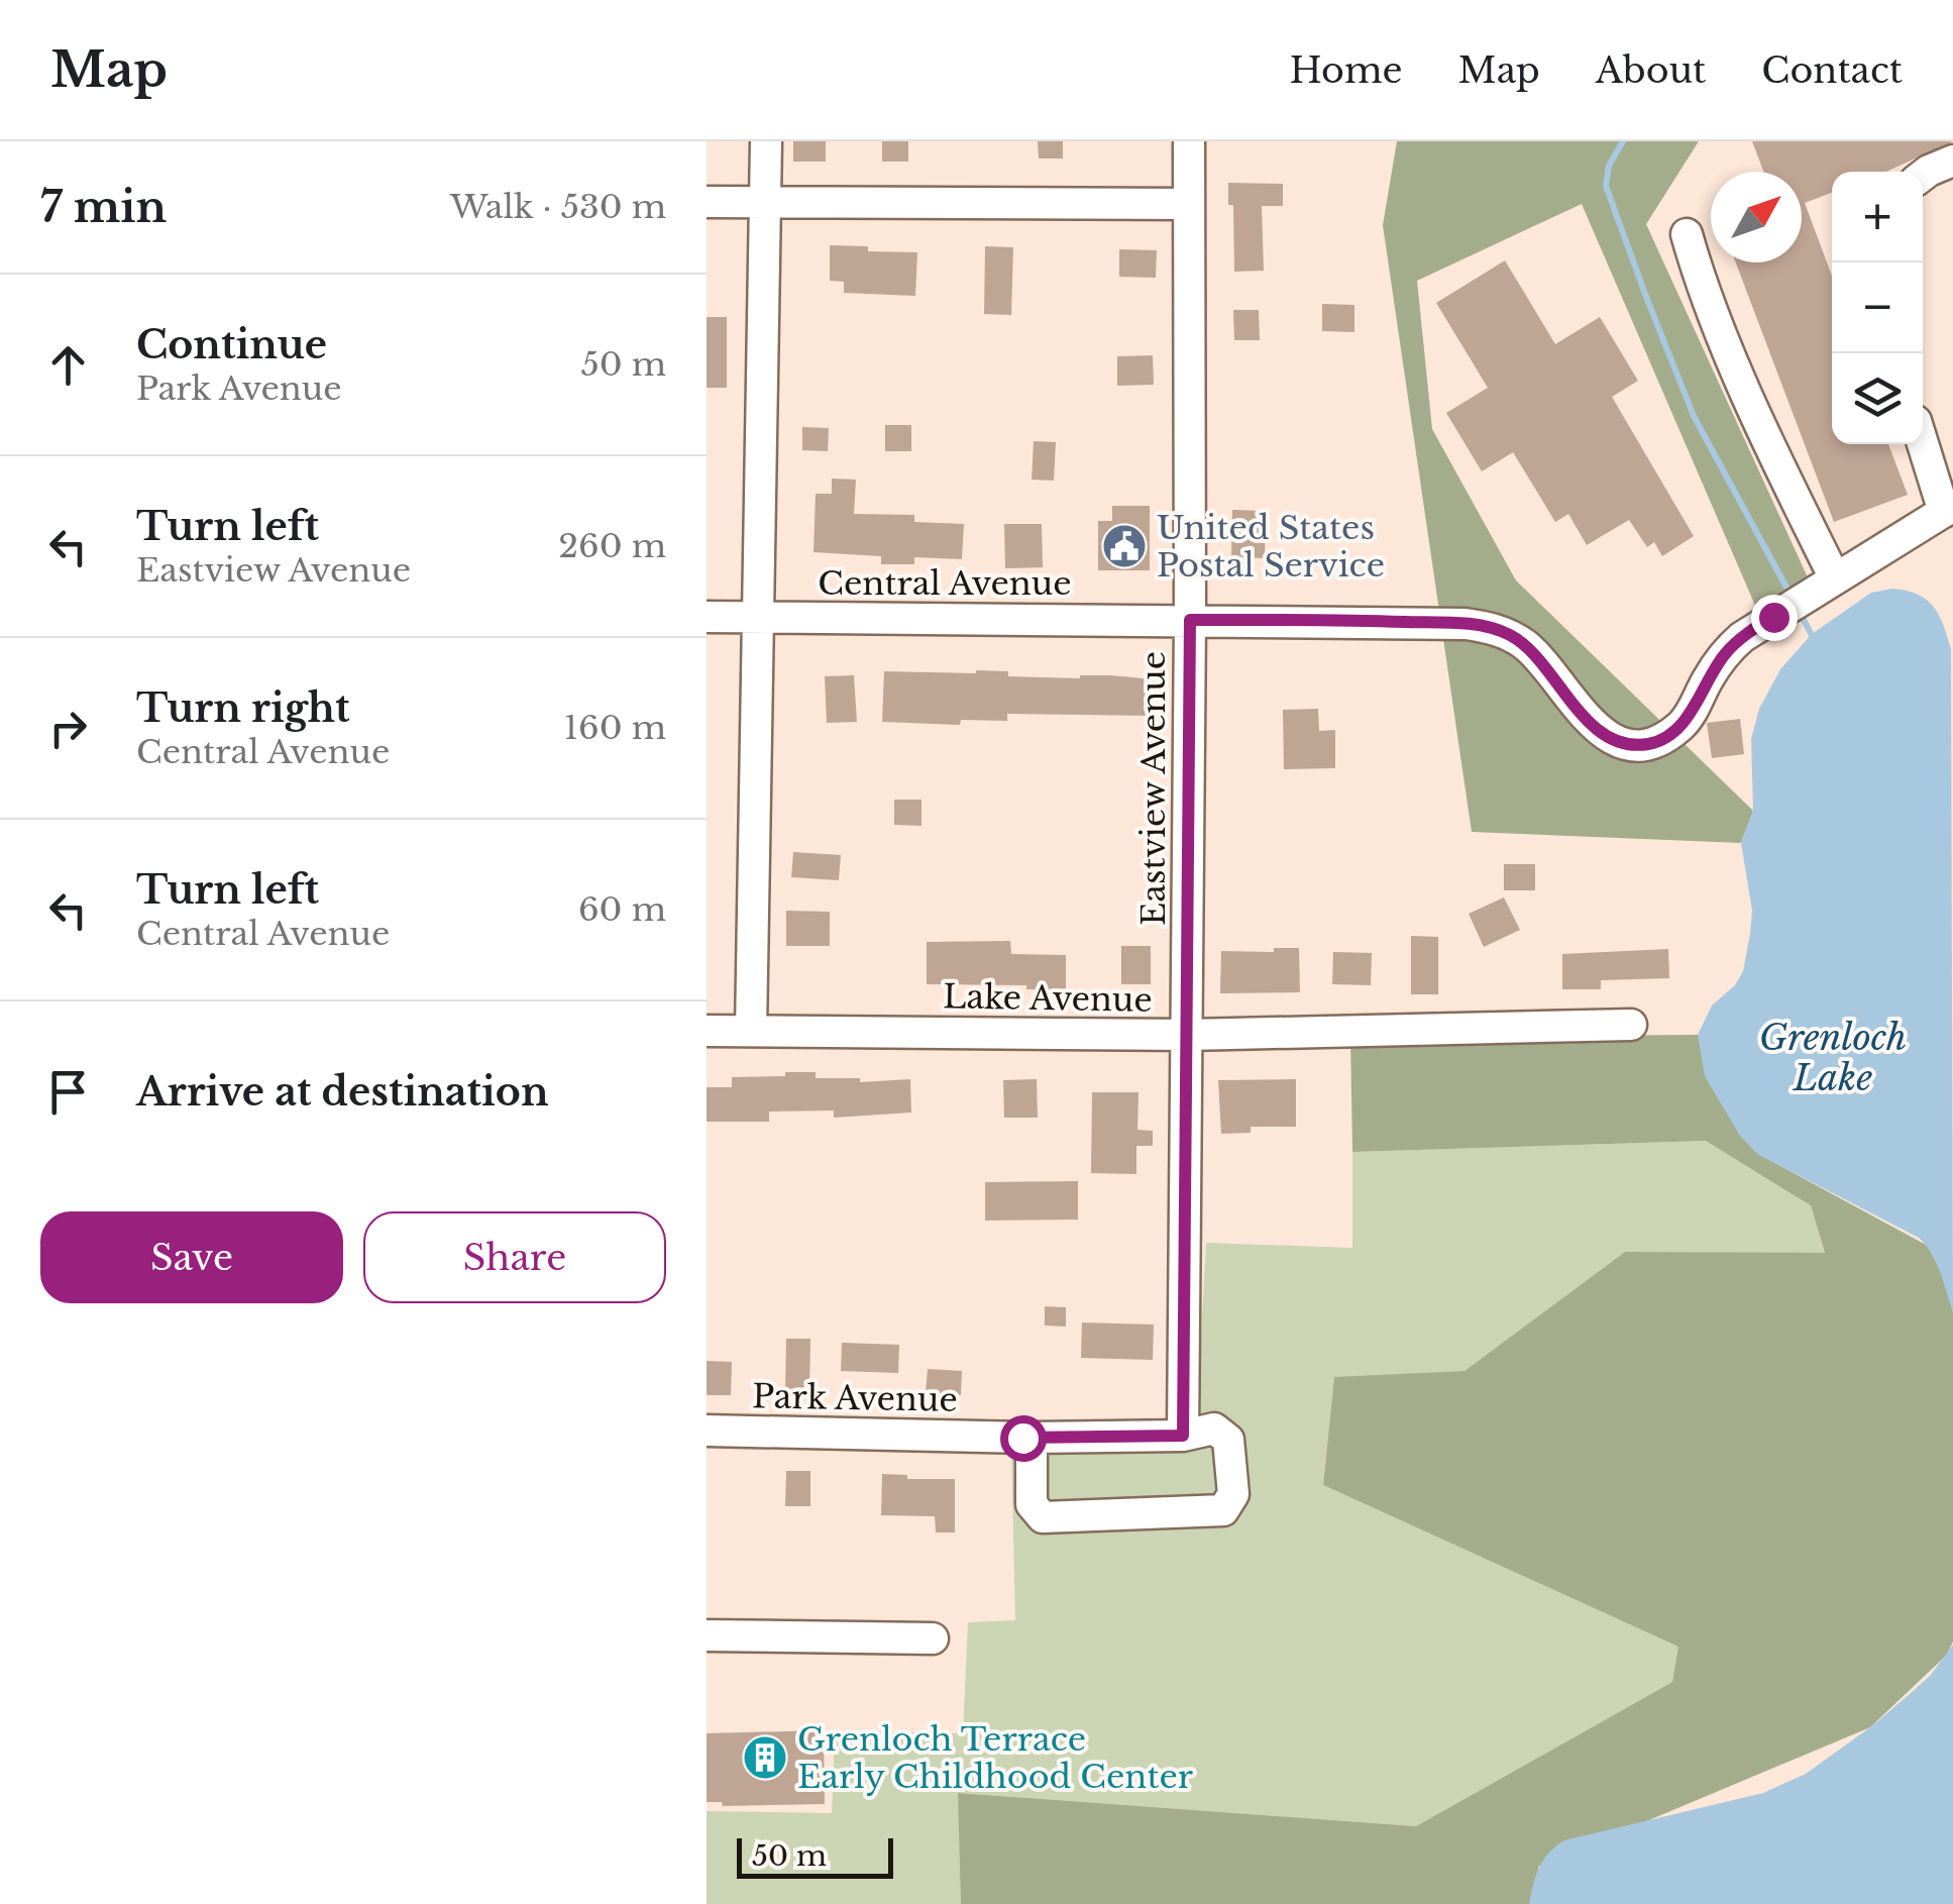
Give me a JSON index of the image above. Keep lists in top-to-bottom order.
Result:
{
  "streets": {
    "street": [
      "Central Avenue",
      "Eastview Avenue",
      "Lake Avenue",
      "Park Avenue"
    ]
  },
  "crossings": [
    ["Central Avenue", "Eastview Avenue"],
    ["Eastview Avenue", "Lake Avenue"],
    ["Eastview Avenue", "Park Avenue"]
  ],
  "water": ["Grenloch Lake"],
  "places": {
    "public building": ["United States Postal Service"],
    "building": ["Grenloch Terrace Early Childhood Center"]
  },
  "scale_bar": "50 m",
  "north": "top right",
  "page": {
    "header": "Map",
    "nav": [
      "Home",
      "Map",
      "About",
      "Contact"
    ],
    "heading": ["7 min", "Walk · 530 m"],
    "map_buttons": ["+", "−"],
    "list": [
      ["Continue", "Park Avenue", "50 m"],
      ["Turn left", "Eastview Avenue", "260 m"],
      ["Turn right", "Central Avenue", "160 m"],
      ["Turn left", "Central Avenue", "60 m"],
      "Arrive at destination"
    ],
    "buttons": ["Save", "Share"],
    "scale": "50 m"
  }
}
